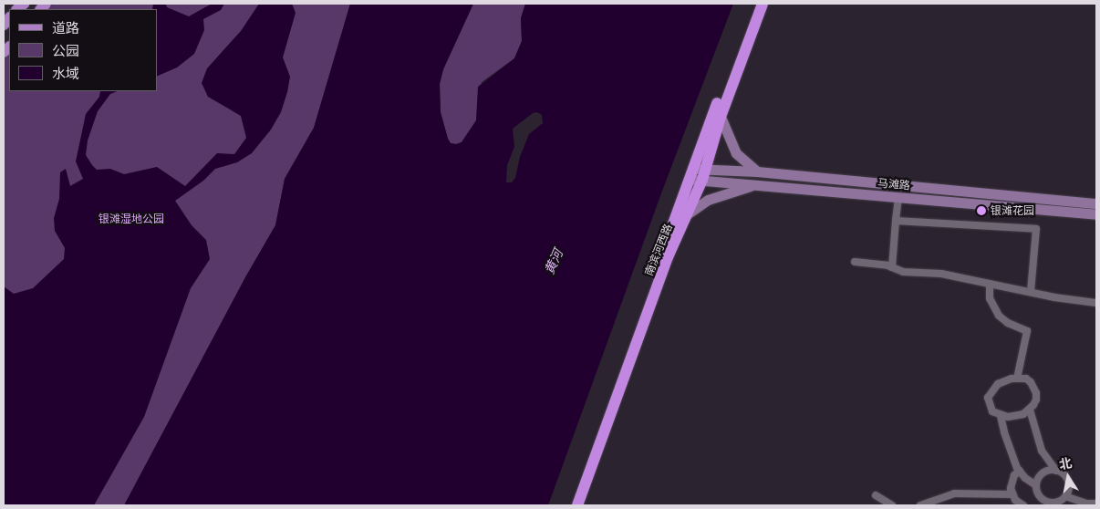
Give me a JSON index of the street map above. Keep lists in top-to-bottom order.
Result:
{
  "streets": {
    "highway": ["南滨河西路"],
    "main road": ["马滩路"]
  },
  "crossings": [
    ["马滩路", "南滨河西路"]
  ],
  "water": ["黄河"],
  "parks": ["银滩湿地公园"],
  "places": ["银滩花园"],
  "legend": ["道路", "公园", "水域"],
  "north": "top"
}
